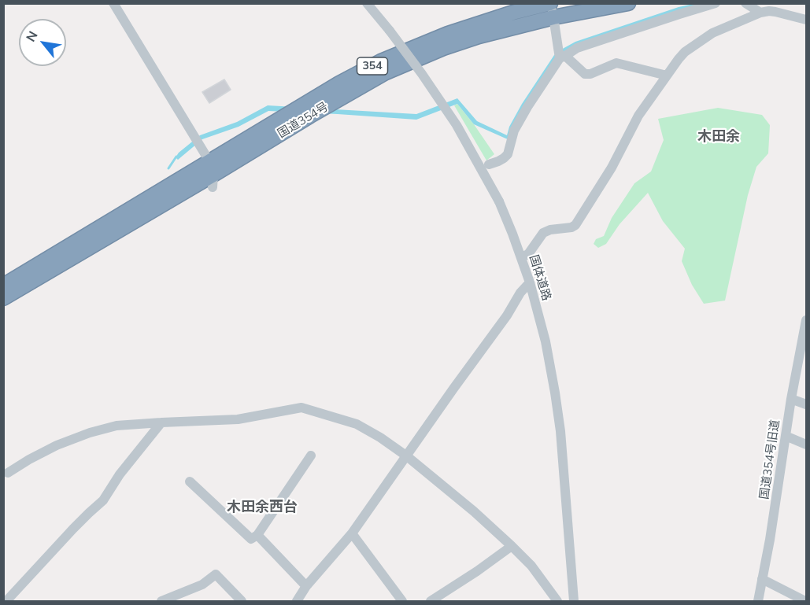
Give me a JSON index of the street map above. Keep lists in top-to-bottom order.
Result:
{
  "streets": {
    "highway": ["354", "国道354号"],
    "street": ["国体道路", "国道354号旧道"]
  },
  "districts": ["木田余", "木田余西台"],
  "north": "top left"
}
